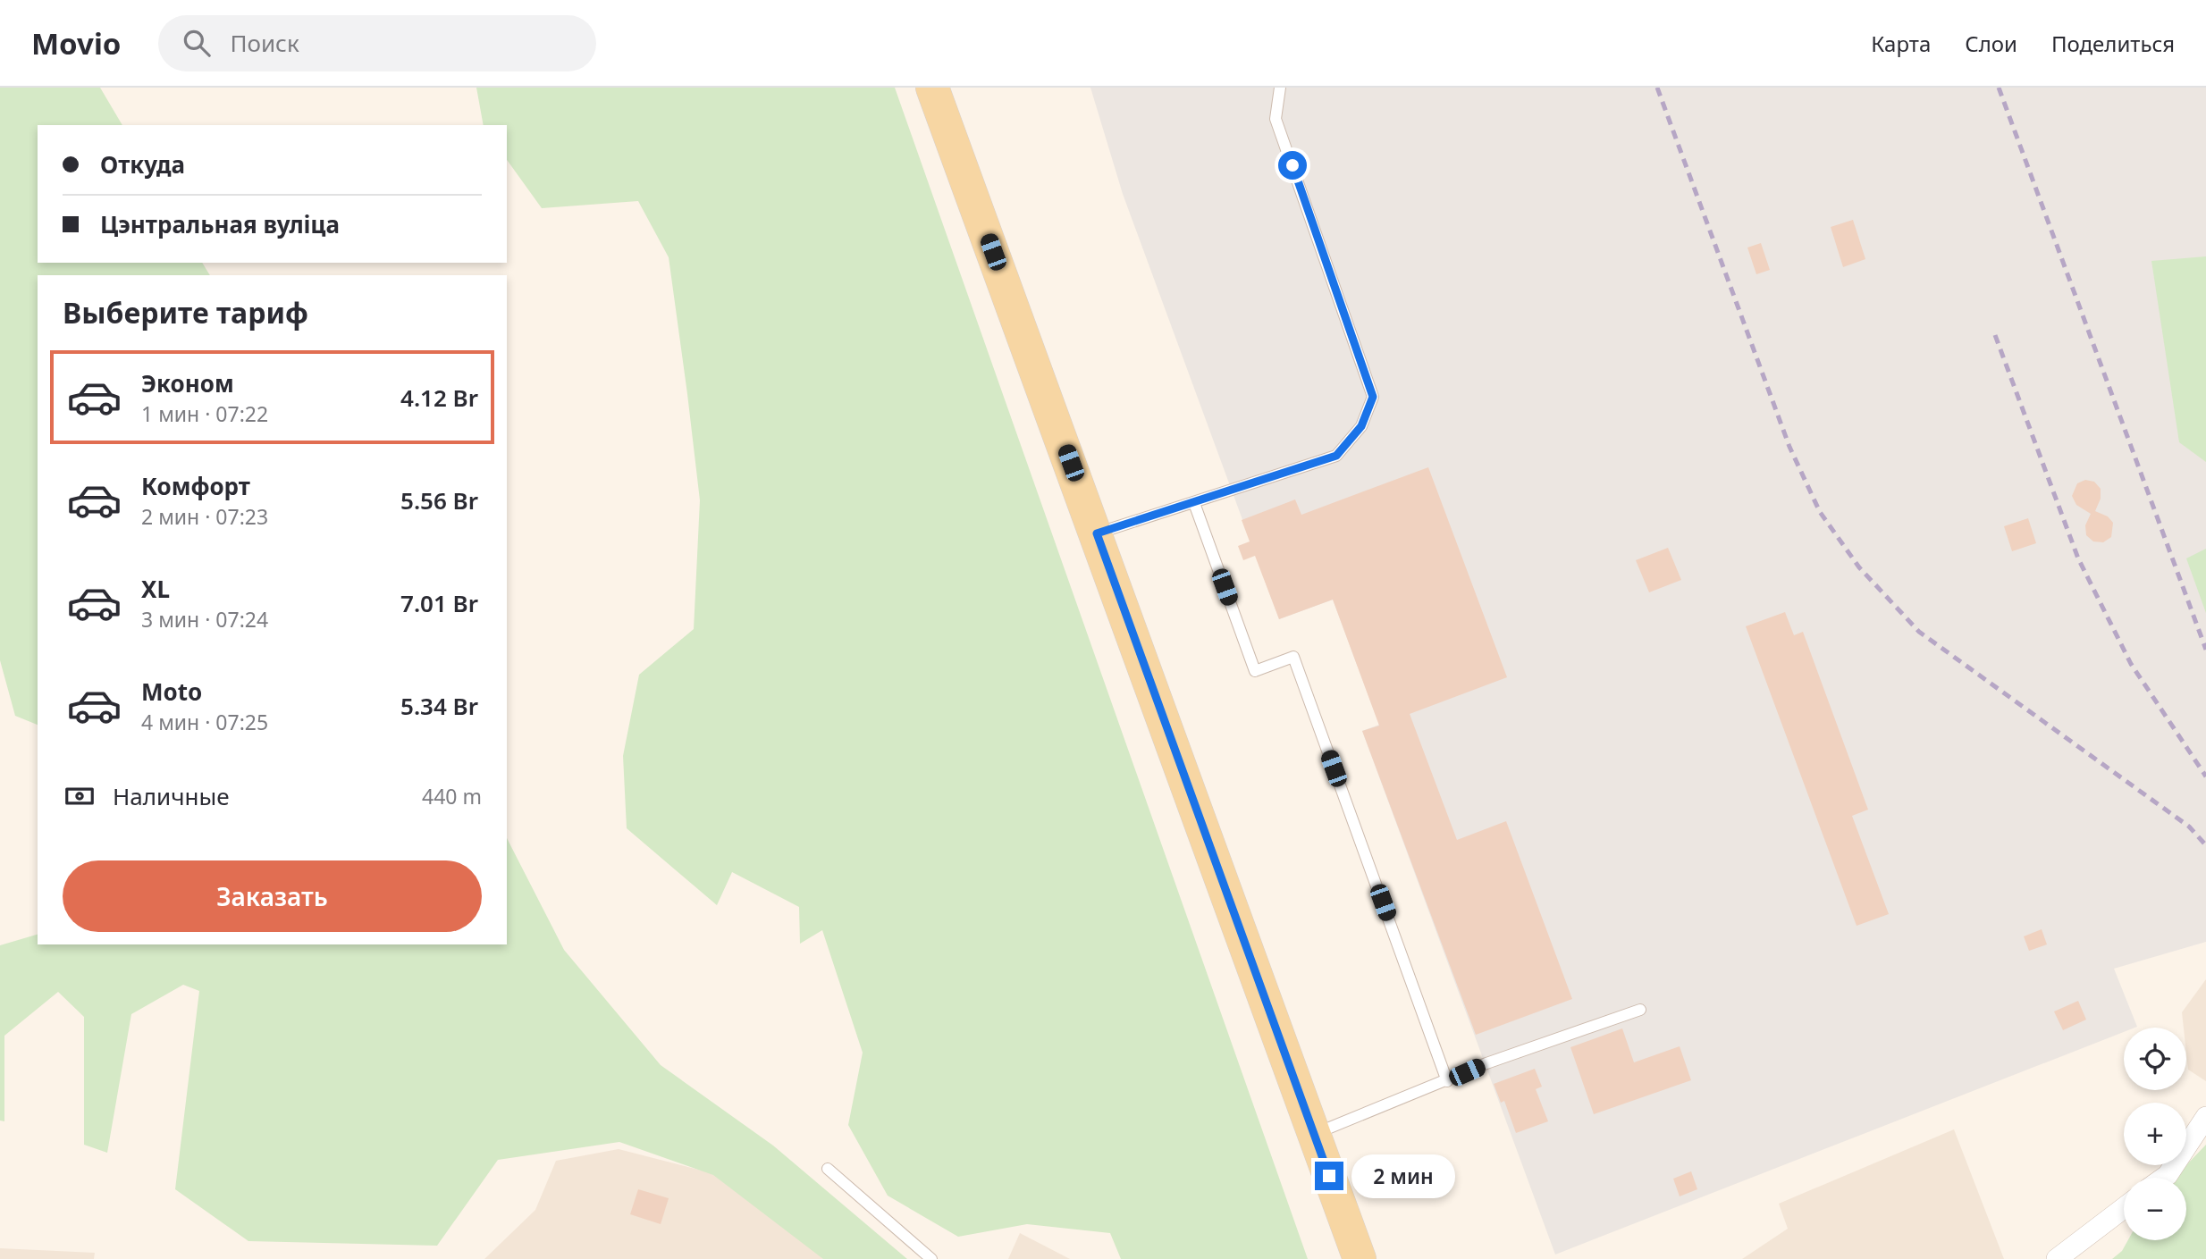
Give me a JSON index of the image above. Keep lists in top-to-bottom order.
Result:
{
  "page": {
    "header": "Movio",
    "search": "Поиск",
    "nav": ["Карта", "Слои", "Поделиться"],
    "banner": ["Откуда", "Цэнтральная вуліца"],
    "heading": "Выберите тариф",
    "list": [
      {
        "name": "Эконом",
        "note": "1 мин · 07:22",
        "value": "4.12 Br"
      },
      {
        "name": "Комфорт",
        "note": "2 мин · 07:23",
        "value": "5.56 Br"
      },
      {
        "name": "XL",
        "note": "3 мин · 07:24",
        "value": "7.01 Br"
      },
      {
        "name": "Moto",
        "note": "4 мин · 07:25",
        "value": "5.34 Br"
      }
    ],
    "pay": ["Наличные", "440 m"],
    "buttons": "Заказать",
    "map_buttons": ["+", "−"],
    "bubble": "2 мин"
  }
}
